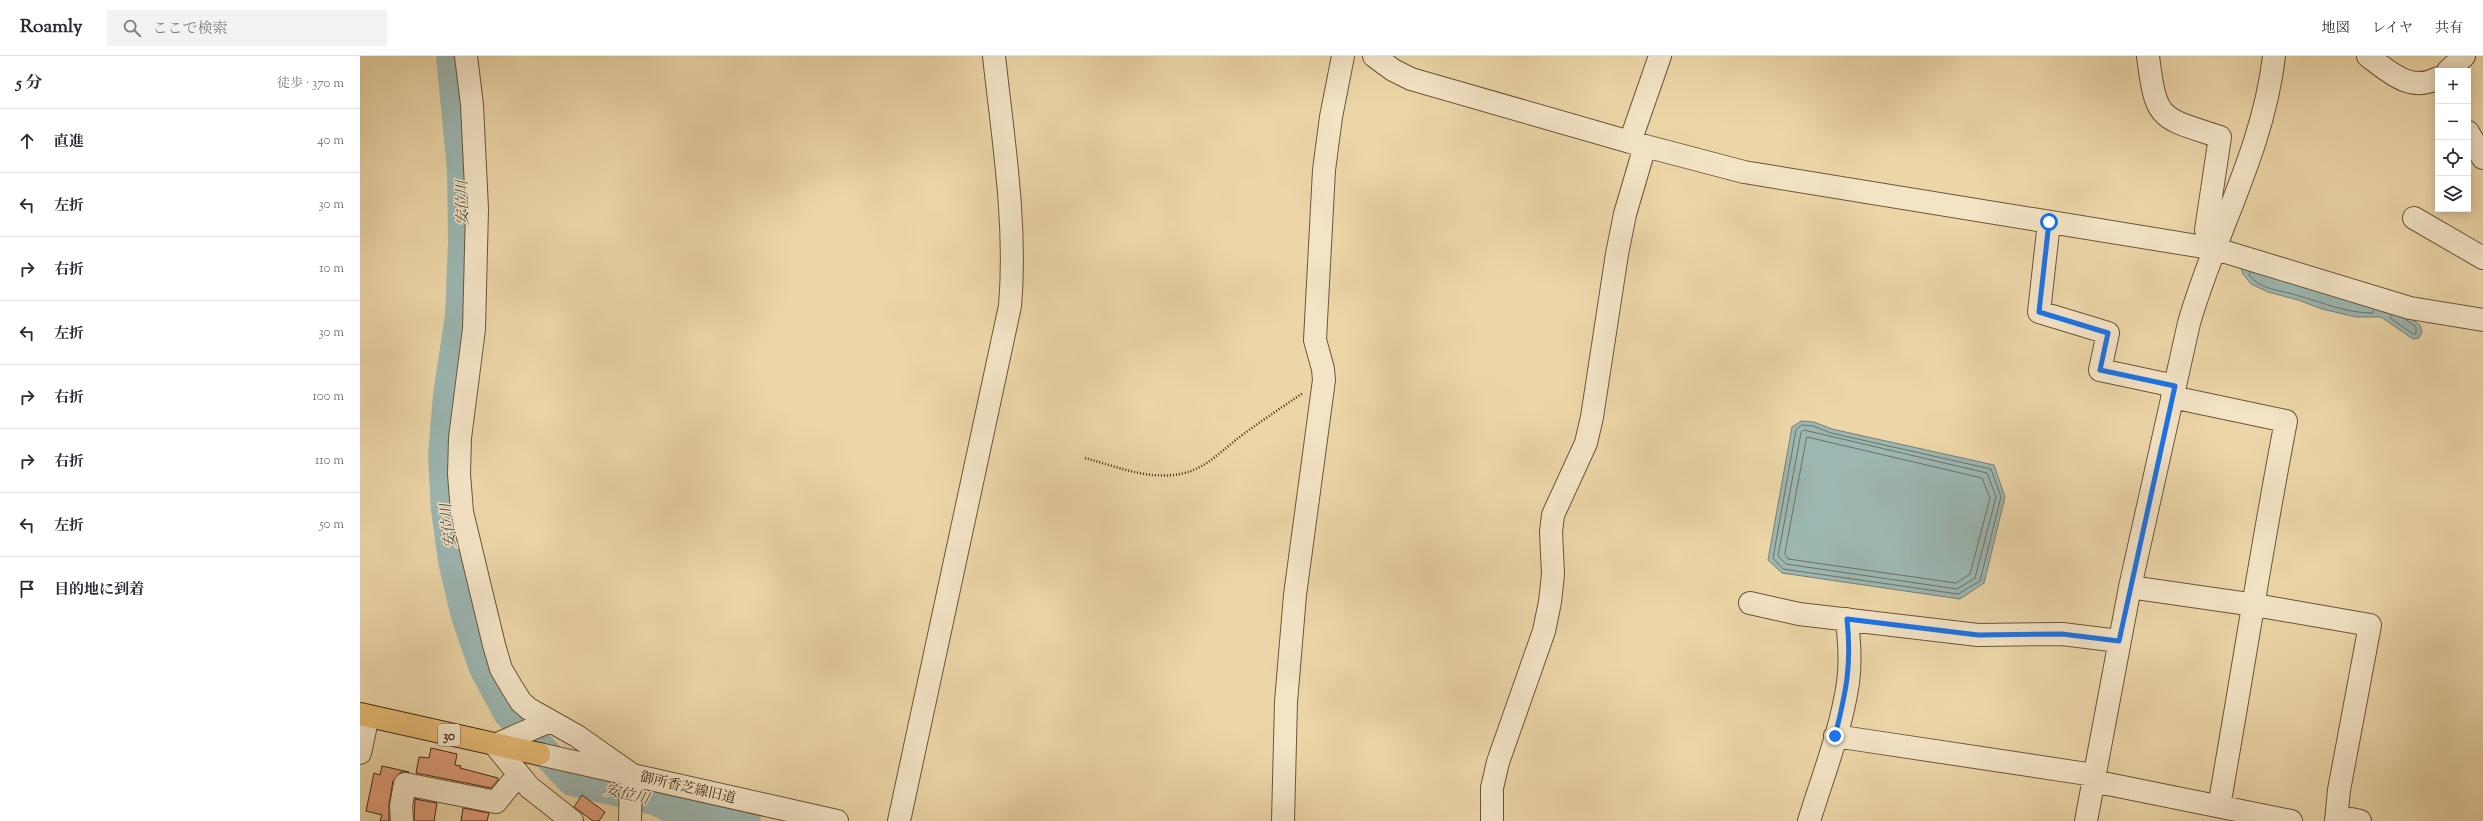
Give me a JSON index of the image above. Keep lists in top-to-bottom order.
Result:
{
  "streets": {
    "main road": ["30"],
    "street": ["御所香芝線旧道"]
  },
  "crossings": [
    ["30", "御所香芝線旧道"]
  ],
  "water": ["安位川"],
  "page": {
    "header": "Roamly",
    "search": "ここで検索",
    "nav": ["地図", "レイヤ", "共有"],
    "heading": ["5 分", "徒歩 · 370 m"],
    "map_buttons": ["+", "−"],
    "list": [
      ["直進", "40 m"],
      ["左折", "30 m"],
      ["右折", "10 m"],
      ["左折", "30 m"],
      ["右折", "100 m"],
      ["右折", "110 m"],
      ["左折", "50 m"],
      "目的地に到着"
    ]
  }
}
